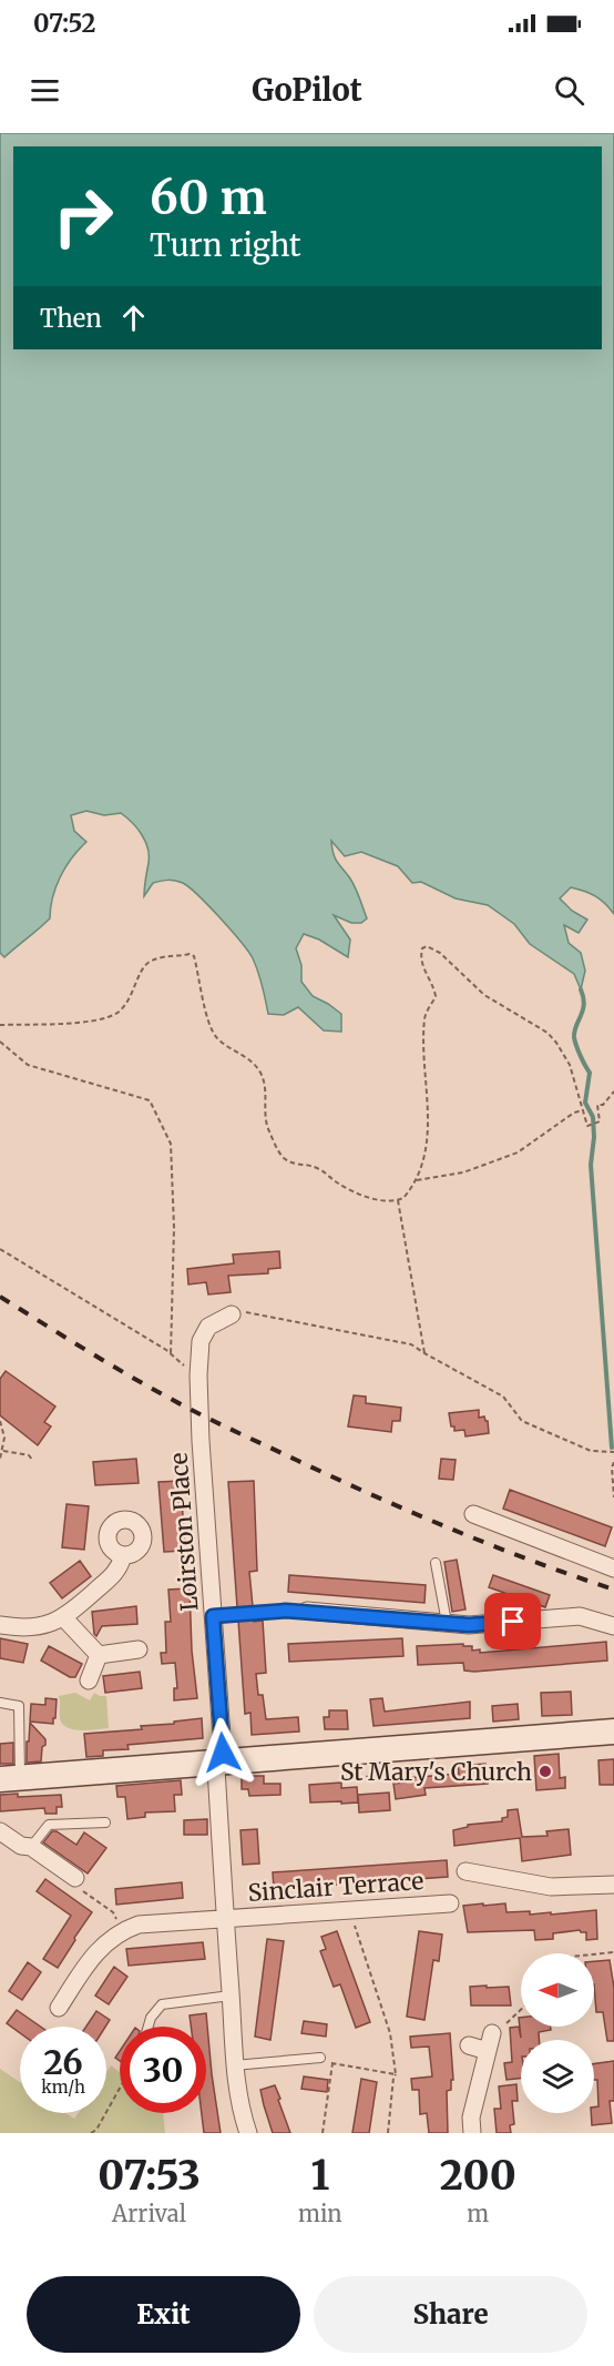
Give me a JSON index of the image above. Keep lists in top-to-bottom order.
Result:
{
  "streets": {
    "street": ["Loirston Place", "Sinclair Terrace"]
  },
  "crossings": [
    ["Loirston Place", "Sinclair Terrace"]
  ],
  "places": ["St Mary's Church"],
  "north": "left",
  "page": {
    "status": "07:52",
    "header": "GoPilot",
    "turn": ["60 m", "Turn right"],
    "then": "Then",
    "speed": "26 km/h",
    "limit": "30",
    "eta": [
      "07:53",
      "Arrival",
      "1",
      "min",
      "200",
      "m"
    ],
    "buttons": ["Exit", "Share"]
  }
}
